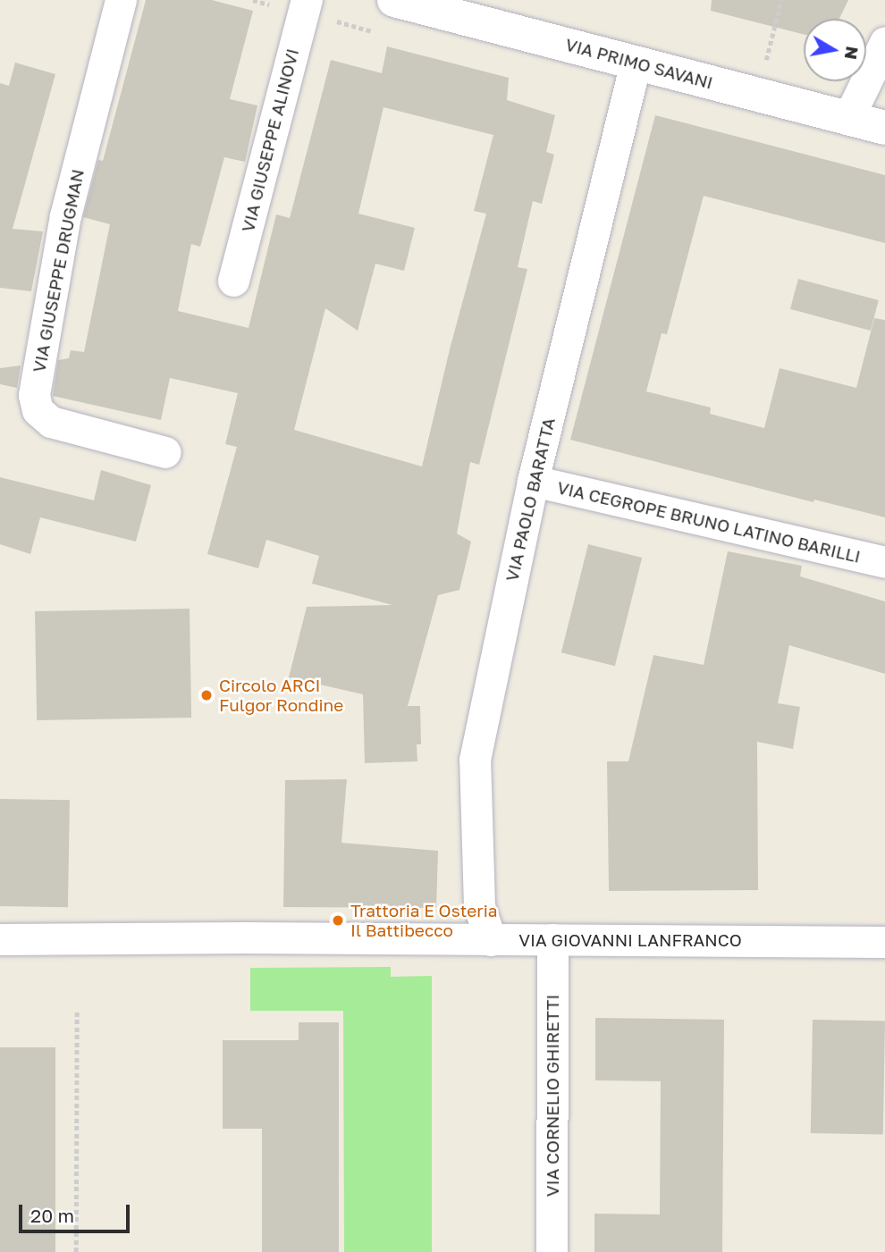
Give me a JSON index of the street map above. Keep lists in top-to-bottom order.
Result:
{
  "streets": {
    "street": [
      "VIA PRIMO SAVANI",
      "VIA GIUSEPPE ALINOVI",
      "VIA GIUSEPPE DRUGMAN",
      "VIA PAOLO BARATTA",
      "VIA CEGROPE BRUNO LATINO BARILLI",
      "VIA GIOVANNI LANFRANCO",
      "VIA CORNELIO GHIRETTI"
    ]
  },
  "crossings": [
    ["VIA PRIMO SAVANI", "VIA PAOLO BARATTA"],
    ["VIA PAOLO BARATTA", "VIA CEGROPE BRUNO LATINO BARILLI"],
    ["VIA PAOLO BARATTA", "VIA GIOVANNI LANFRANCO"],
    ["VIA GIOVANNI LANFRANCO", "VIA CORNELIO GHIRETTI"]
  ],
  "places": ["Circolo ARCI Fulgor Rondine", "Trattoria E Osteria Il Battibecco"],
  "scale_bar": "20 m",
  "north": "right"
}
